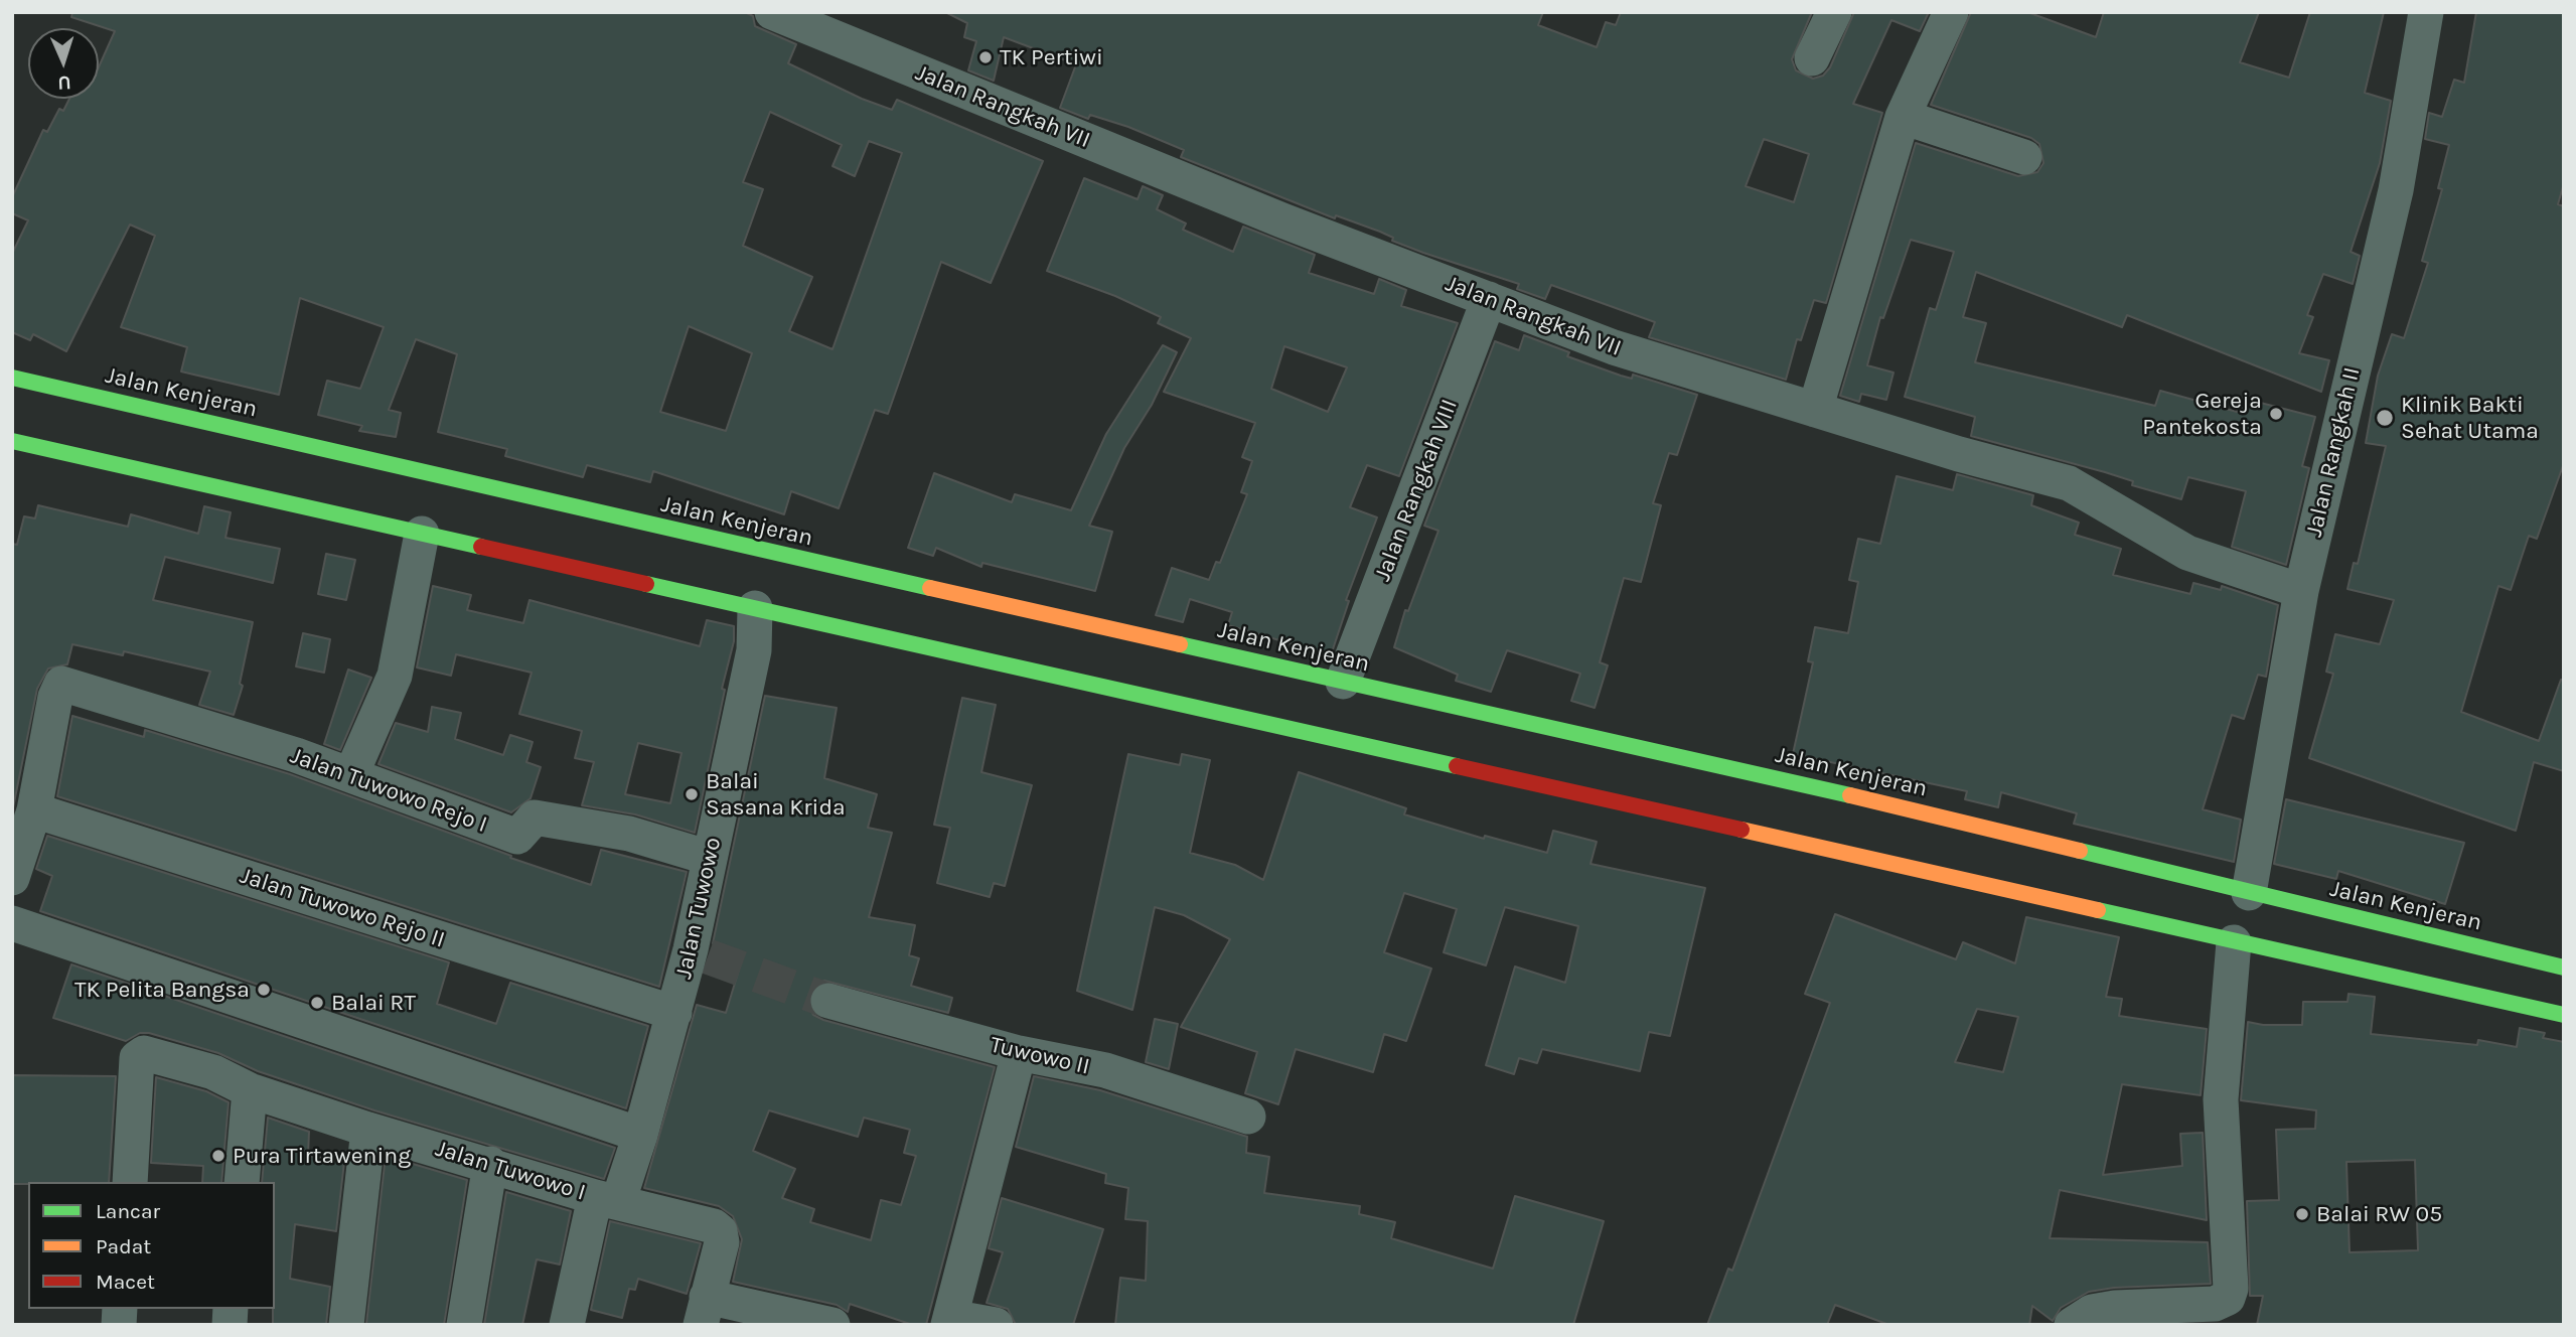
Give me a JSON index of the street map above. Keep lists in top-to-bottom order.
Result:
{
  "streets": {
    "highway": ["Jalan Kenjeran"],
    "street": [
      "Jalan Rangkah VII",
      "Jalan Rangkah II",
      "Jalan Rangkah VIII",
      "Jalan Tuwowo Rejo I",
      "Jalan Tuwowo Rejo II",
      "Jalan Tuwowo",
      "Tuwowo II",
      "Jalan Tuwowo I"
    ]
  },
  "crossings": [
    ["Jalan Rangkah VII", "Jalan Rangkah II"],
    ["Jalan Rangkah VII", "Jalan Rangkah VIII"],
    ["Jalan Kenjeran", "Jalan Rangkah II"],
    ["Jalan Kenjeran", "Jalan Rangkah VIII"],
    ["Jalan Tuwowo Rejo I", "Jalan Tuwowo Rejo II"],
    ["Jalan Tuwowo Rejo I", "Jalan Tuwowo"],
    ["Jalan Tuwowo Rejo II", "Jalan Tuwowo"],
    ["Jalan Tuwowo", "Jalan Tuwowo I"]
  ],
  "places": [
    "TK Pertiwi",
    "Gereja Pantekosta",
    "Klinik Bakti Sehat Utama",
    "Balai Sasana Krida",
    "TK Pelita Bangsa",
    "Balai RT",
    "Pura Tirtawening",
    "Balai RW 05"
  ],
  "legend": ["Lancar", "Padat", "Macet"],
  "north": "bottom"
}
